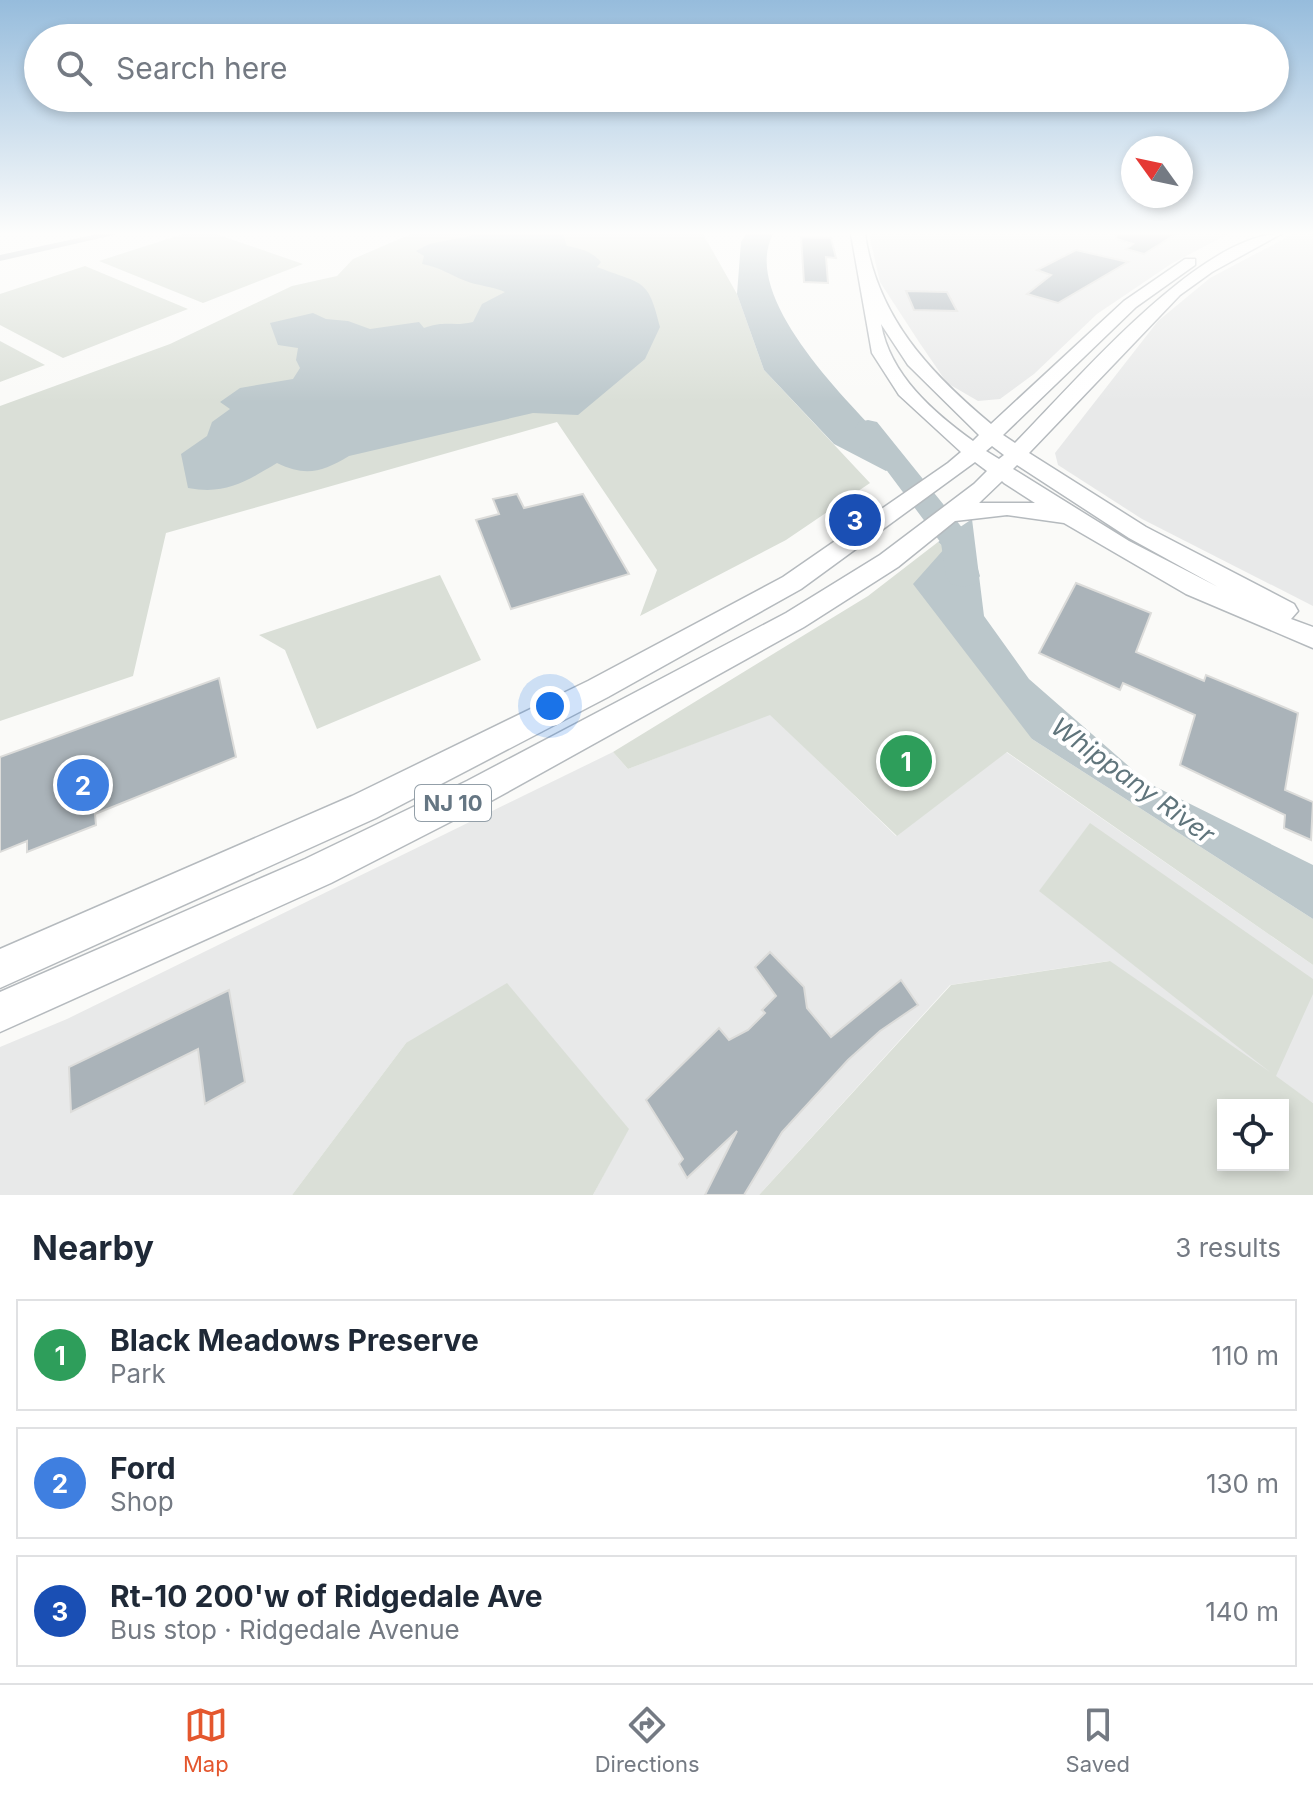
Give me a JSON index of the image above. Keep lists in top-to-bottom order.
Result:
{
  "streets": {
    "main road": ["NJ 10"]
  },
  "water": ["Whippany River"],
  "north": "top left",
  "page": {
    "search": "Search here",
    "pins": ["3", "1", "2"],
    "heading": ["Nearby", "3 results"],
    "list": [
      {
        "mark": "1",
        "name": "Black Meadows Preserve",
        "note": "Park",
        "value": "110 m"
      },
      {
        "mark": "2",
        "name": "Ford",
        "note": "Shop",
        "value": "130 m"
      },
      {
        "mark": "3",
        "name": "Rt-10 200'w of Ridgedale Ave",
        "note": "Bus stop · Ridgedale Avenue",
        "value": "140 m"
      }
    ],
    "nav": ["Map", "Directions", "Saved"]
  }
}
